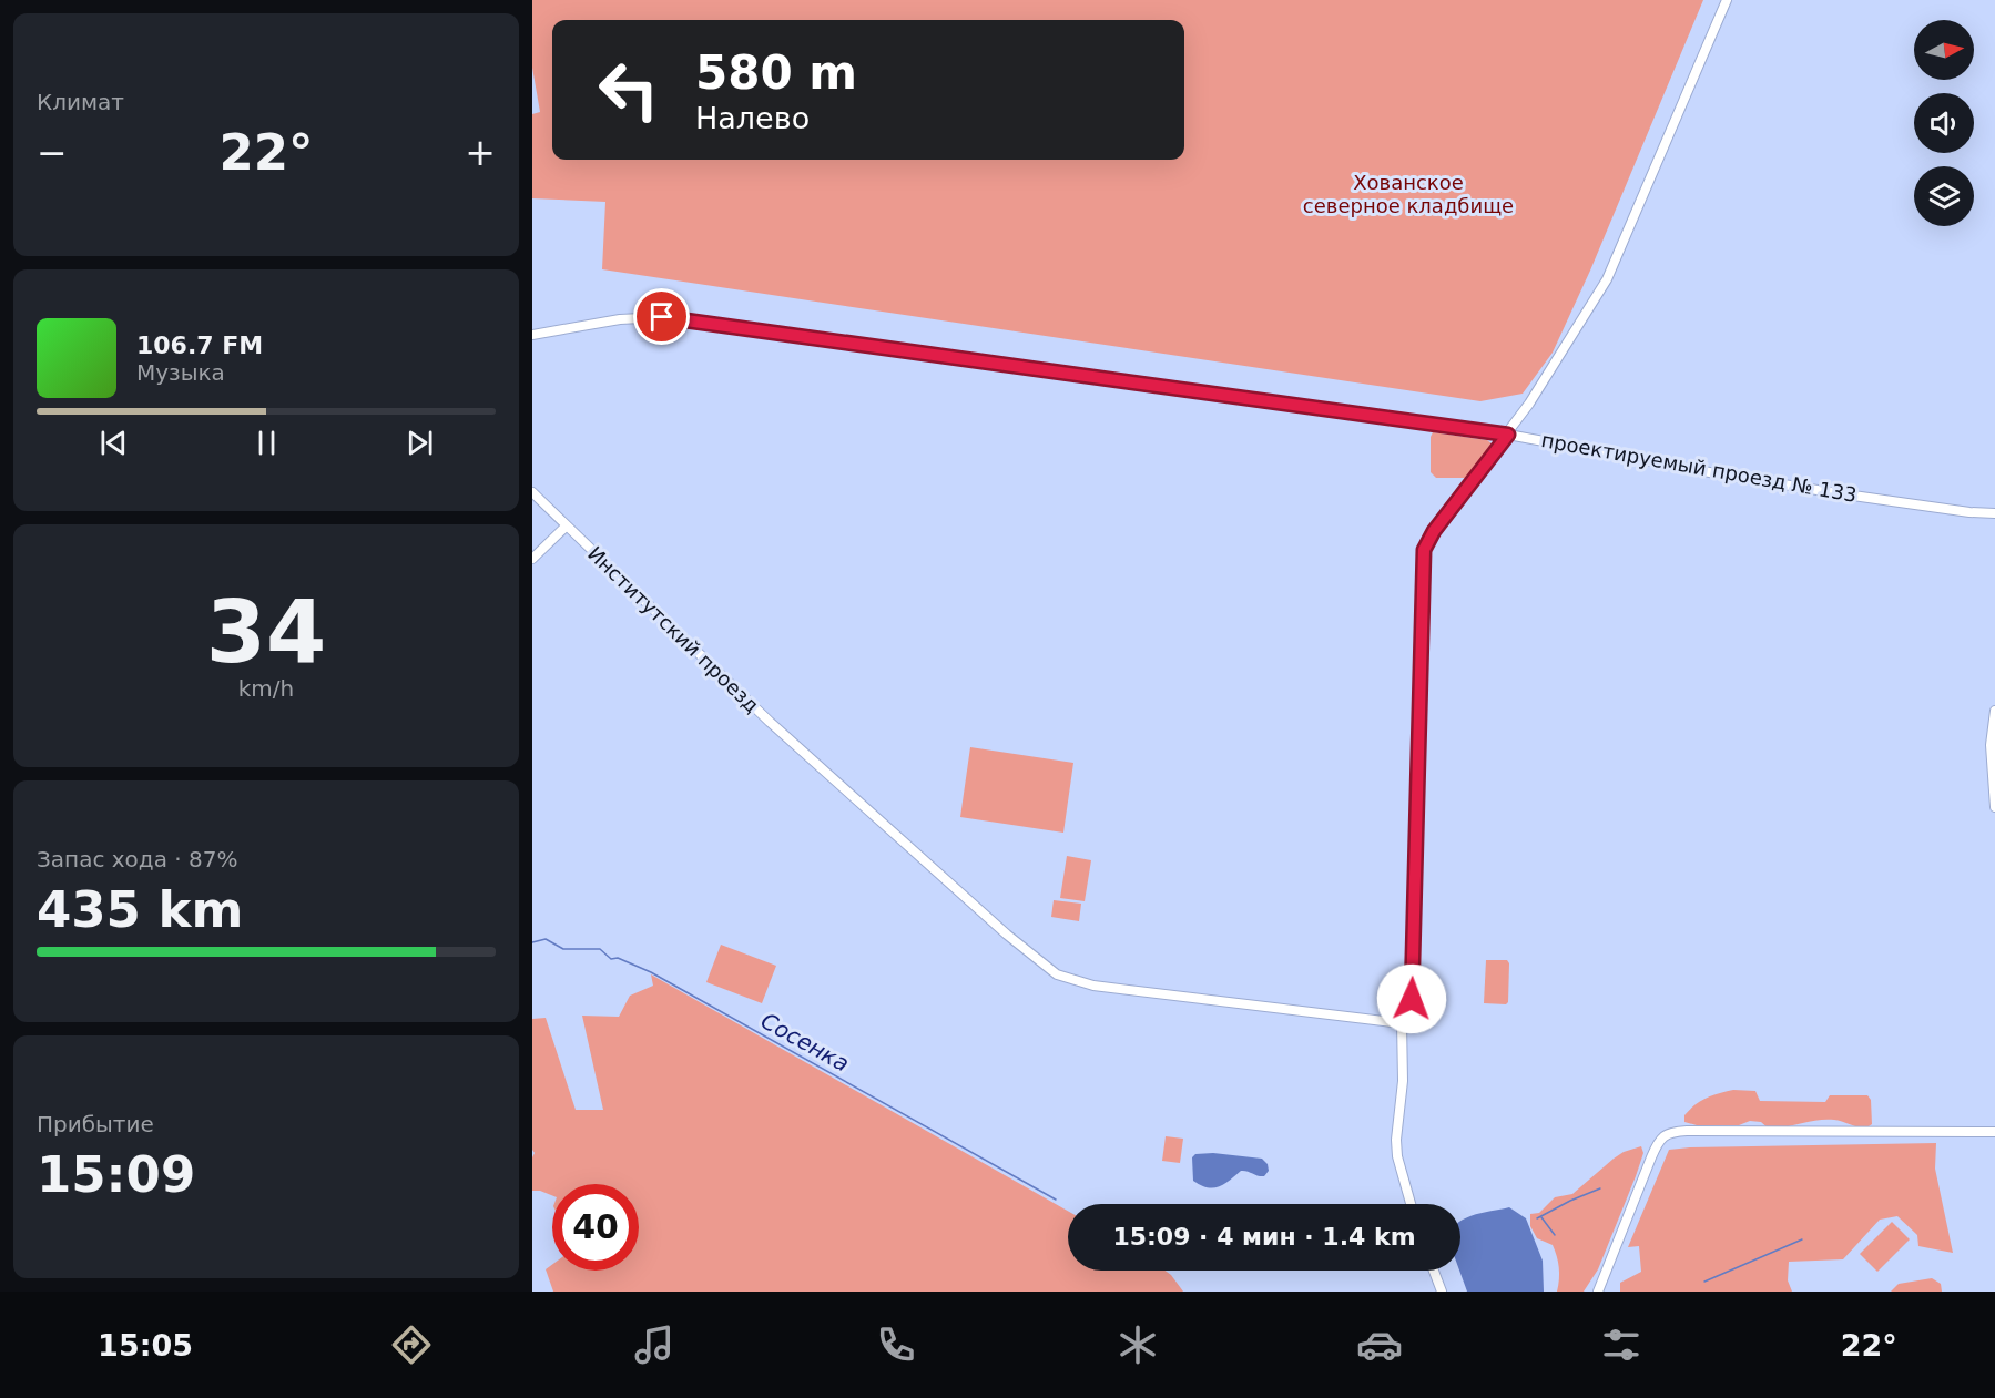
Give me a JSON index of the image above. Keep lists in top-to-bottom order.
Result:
{
  "streets": {
    "street": ["проектируемый проезд № 133", "Институтский проезд"]
  },
  "water": ["Сосенка"],
  "parks": ["Хованское северное кладбище"],
  "north": "right",
  "page": {
    "tile": [
      "Климат",
      ["34", "km/h"],
      ["Запас хода · 87%", "435 km"],
      ["Прибытие", "15:09"]
    ],
    "turn": ["580 m", "Налево"],
    "heat": ["−", "22°", "+"],
    "song": ["106.7 FM", "Музыка"],
    "limit": "40",
    "trip": "15:09 · 4 мин · 1.4 km",
    "tabs": ["15:05", "22°"]
  }
}
